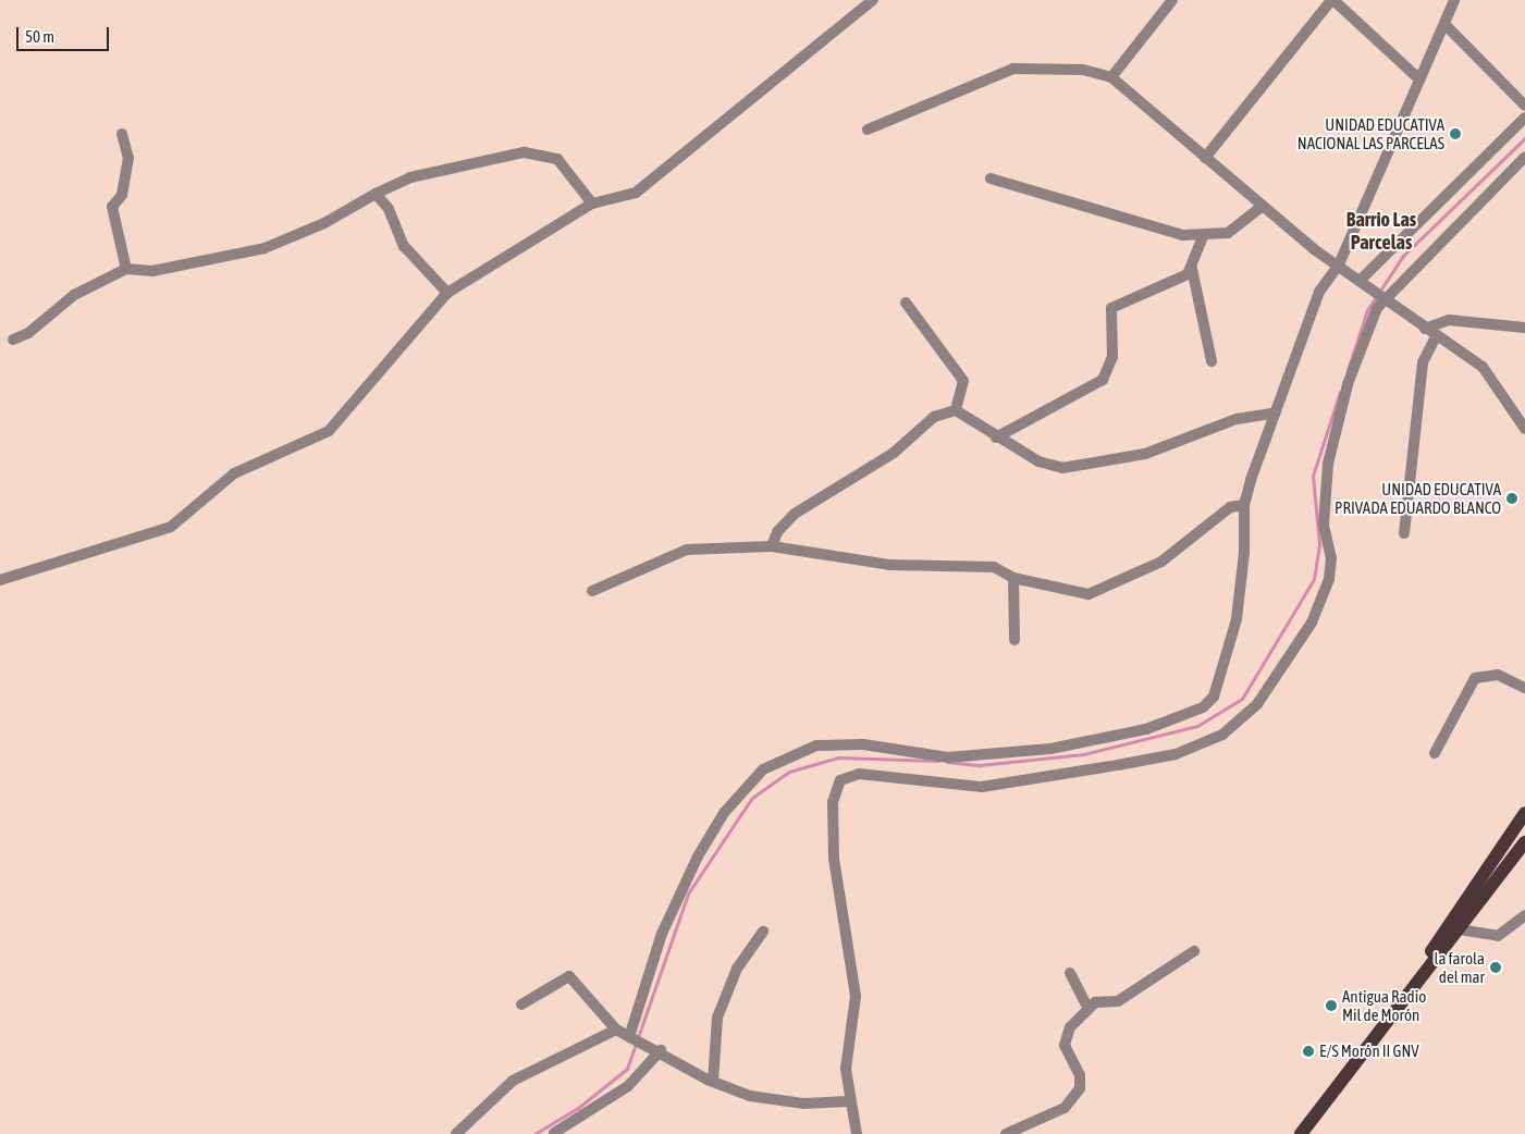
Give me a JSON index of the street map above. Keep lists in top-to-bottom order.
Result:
{
  "districts": ["Barrio Las Parcelas"],
  "places": [
    "UNIDAD EDUCATIVA NACIONAL LAS PARCELAS",
    "UNIDAD EDUCATIVA PRIVADA EDUARDO BLANCO",
    "la farola del mar",
    "Antigua Radio Mil de Morón",
    "E/S Morón II GNV"
  ],
  "scale_bar": "50 m"
}
